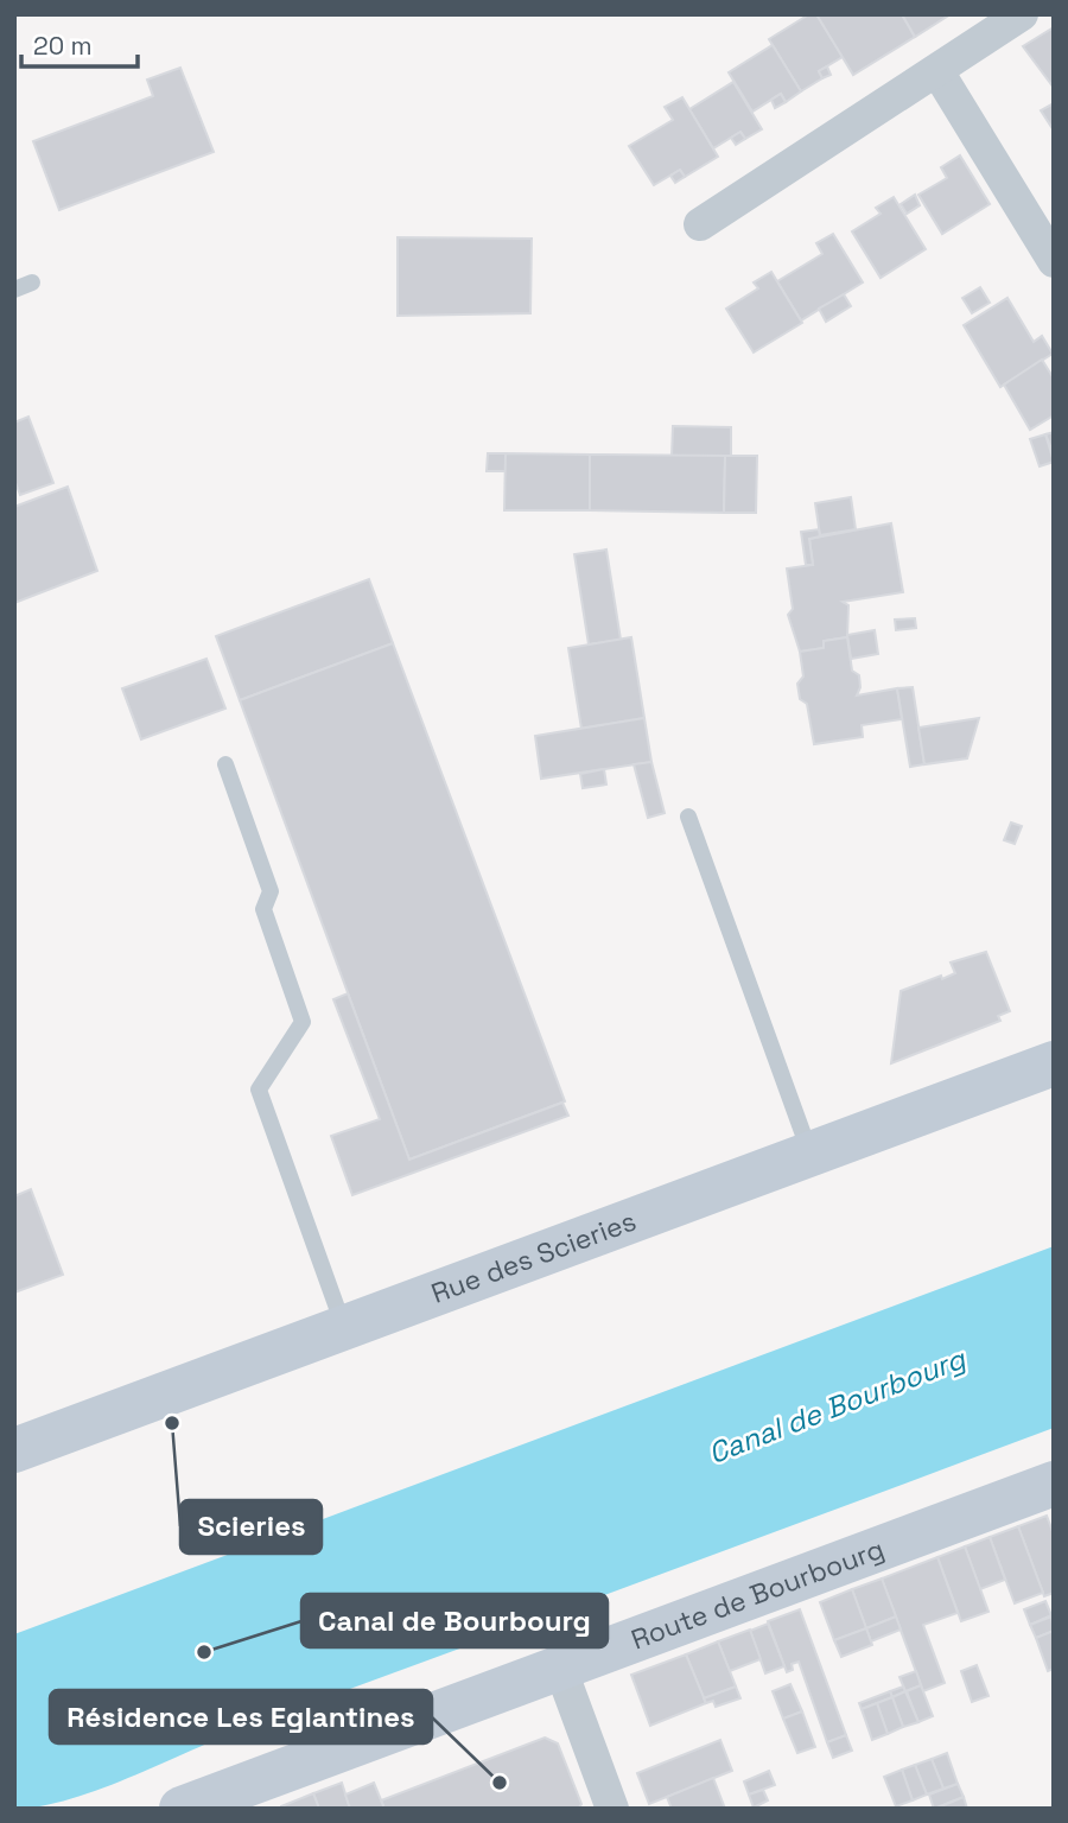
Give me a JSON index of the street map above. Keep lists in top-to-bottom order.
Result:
{
  "streets": {
    "street": ["Rue des Scieries", "Route de Bourbourg"]
  },
  "water": ["Canal de Bourbourg"],
  "places": ["Scieries", "Canal de Bourbourg", "Résidence Les Eglantines"],
  "scale_bar": "20 m"
}
